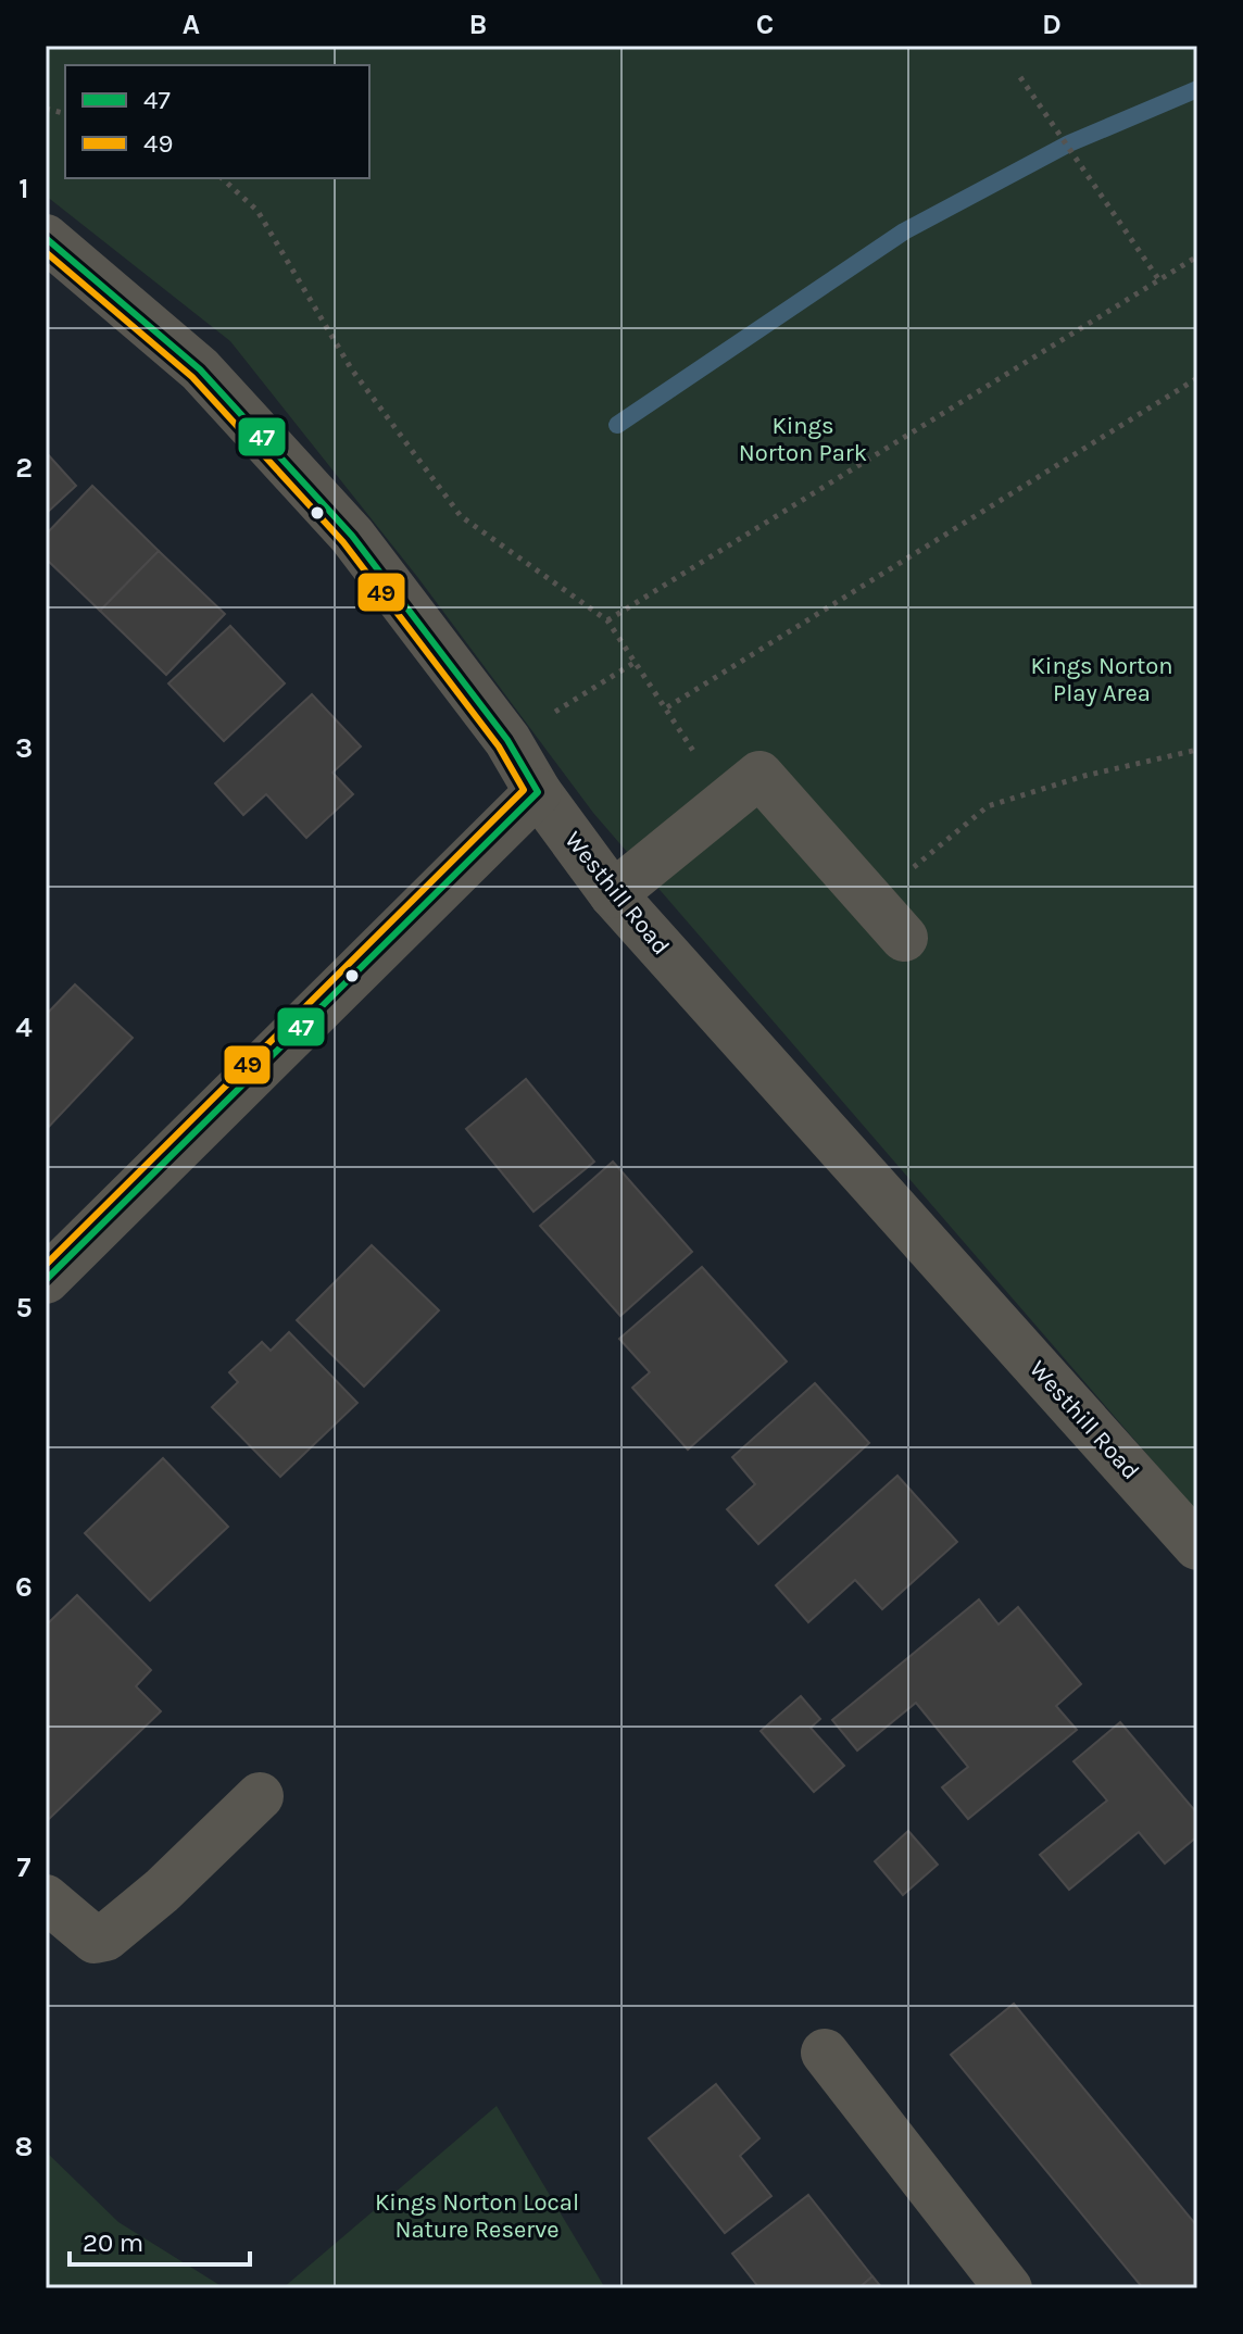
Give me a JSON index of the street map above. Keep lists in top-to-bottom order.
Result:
{
  "streets": {
    "street": ["Westhill Road"]
  },
  "parks": ["Kings Norton Park", "Kings Norton Play Area", "Kings Norton Local Nature Reserve"],
  "lines": ["transit line 47", "transit line 49"],
  "legend": ["47", "49"],
  "scale_bar": "20 m",
  "grid": {
    "columns": [
      "A",
      "B",
      "C",
      "D"
    ],
    "rows": [
      "1",
      "2",
      "3",
      "4",
      "5",
      "6",
      "7",
      "8"
    ]
  }
}
